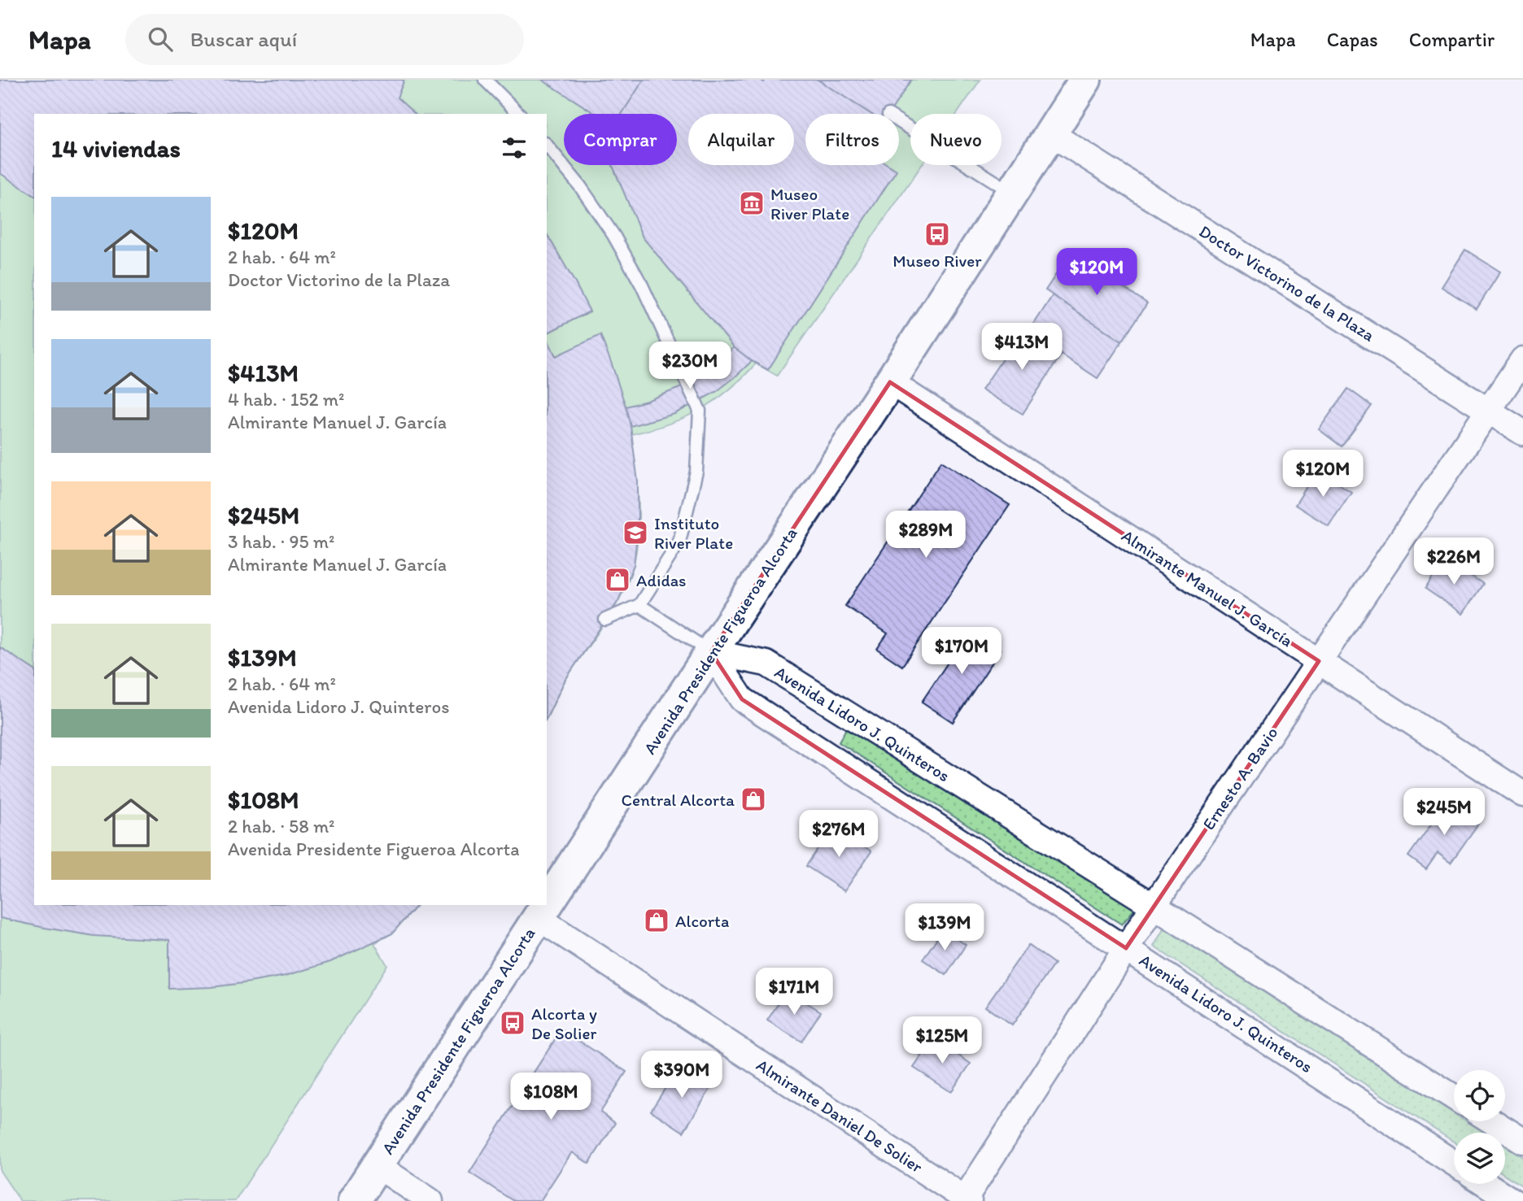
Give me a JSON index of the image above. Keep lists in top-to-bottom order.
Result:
{
  "streets": {
    "main road": ["Avenida Presidente Figueroa Alcorta"],
    "street": [
      "Doctor Victorino de la Plaza",
      "Almirante Manuel J. García",
      "Avenida Lidoro J. Quinteros",
      "Ernesto A. Bavio",
      "Almirante Daniel De Solier"
    ]
  },
  "crossings": [
    ["Doctor Victorino de la Plaza", "Avenida Presidente Figueroa Alcorta"],
    ["Doctor Victorino de la Plaza", "Ernesto A. Bavio"],
    ["Almirante Manuel J. García", "Avenida Presidente Figueroa Alcorta"],
    ["Almirante Manuel J. García", "Ernesto A. Bavio"],
    ["Avenida Presidente Figueroa Alcorta", "Avenida Lidoro J. Quinteros"],
    ["Avenida Presidente Figueroa Alcorta", "Almirante Daniel De Solier"],
    ["Avenida Lidoro J. Quinteros", "Ernesto A. Bavio"],
    ["Ernesto A. Bavio", "Almirante Daniel De Solier"]
  ],
  "places": {
    "museum": ["Museo River Plate"],
    "bus stop": ["Museo River", "Alcorta y De Solier"],
    "school or university": ["Instituto River Plate"],
    "shop": ["Adidas", "Central Alcorta", "Alcorta"]
  },
  "page": {
    "header": "Mapa",
    "search": "Buscar aquí",
    "nav": ["Mapa", "Capas", "Compartir"],
    "chip": [
      "Comprar",
      "Alquilar",
      "Filtros",
      "Nuevo"
    ],
    "heading": "14 viviendas",
    "list": [
      {
        "name": "$120M",
        "note": "2 hab. · 64 m² · Doctor Victorino de la Plaza"
      },
      {
        "name": "$413M",
        "note": "4 hab. · 152 m² · Almirante Manuel J. García"
      },
      {
        "name": "$245M",
        "note": "3 hab. · 95 m² · Almirante Manuel J. García"
      },
      {
        "name": "$139M",
        "note": "2 hab. · 64 m² · Avenida Lidoro J. Quinteros"
      },
      {
        "name": "$108M",
        "note": "2 hab. · 58 m² · Avenida Presidente Figueroa Alcorta"
      }
    ],
    "price": [
      "$120M",
      "$413M",
      "$230M",
      "$120M",
      "$289M",
      "$226M",
      "$170M",
      "$245M",
      "$276M",
      "$139M",
      "$171M",
      "$125M",
      "$390M",
      "$108M"
    ]
  }
}
